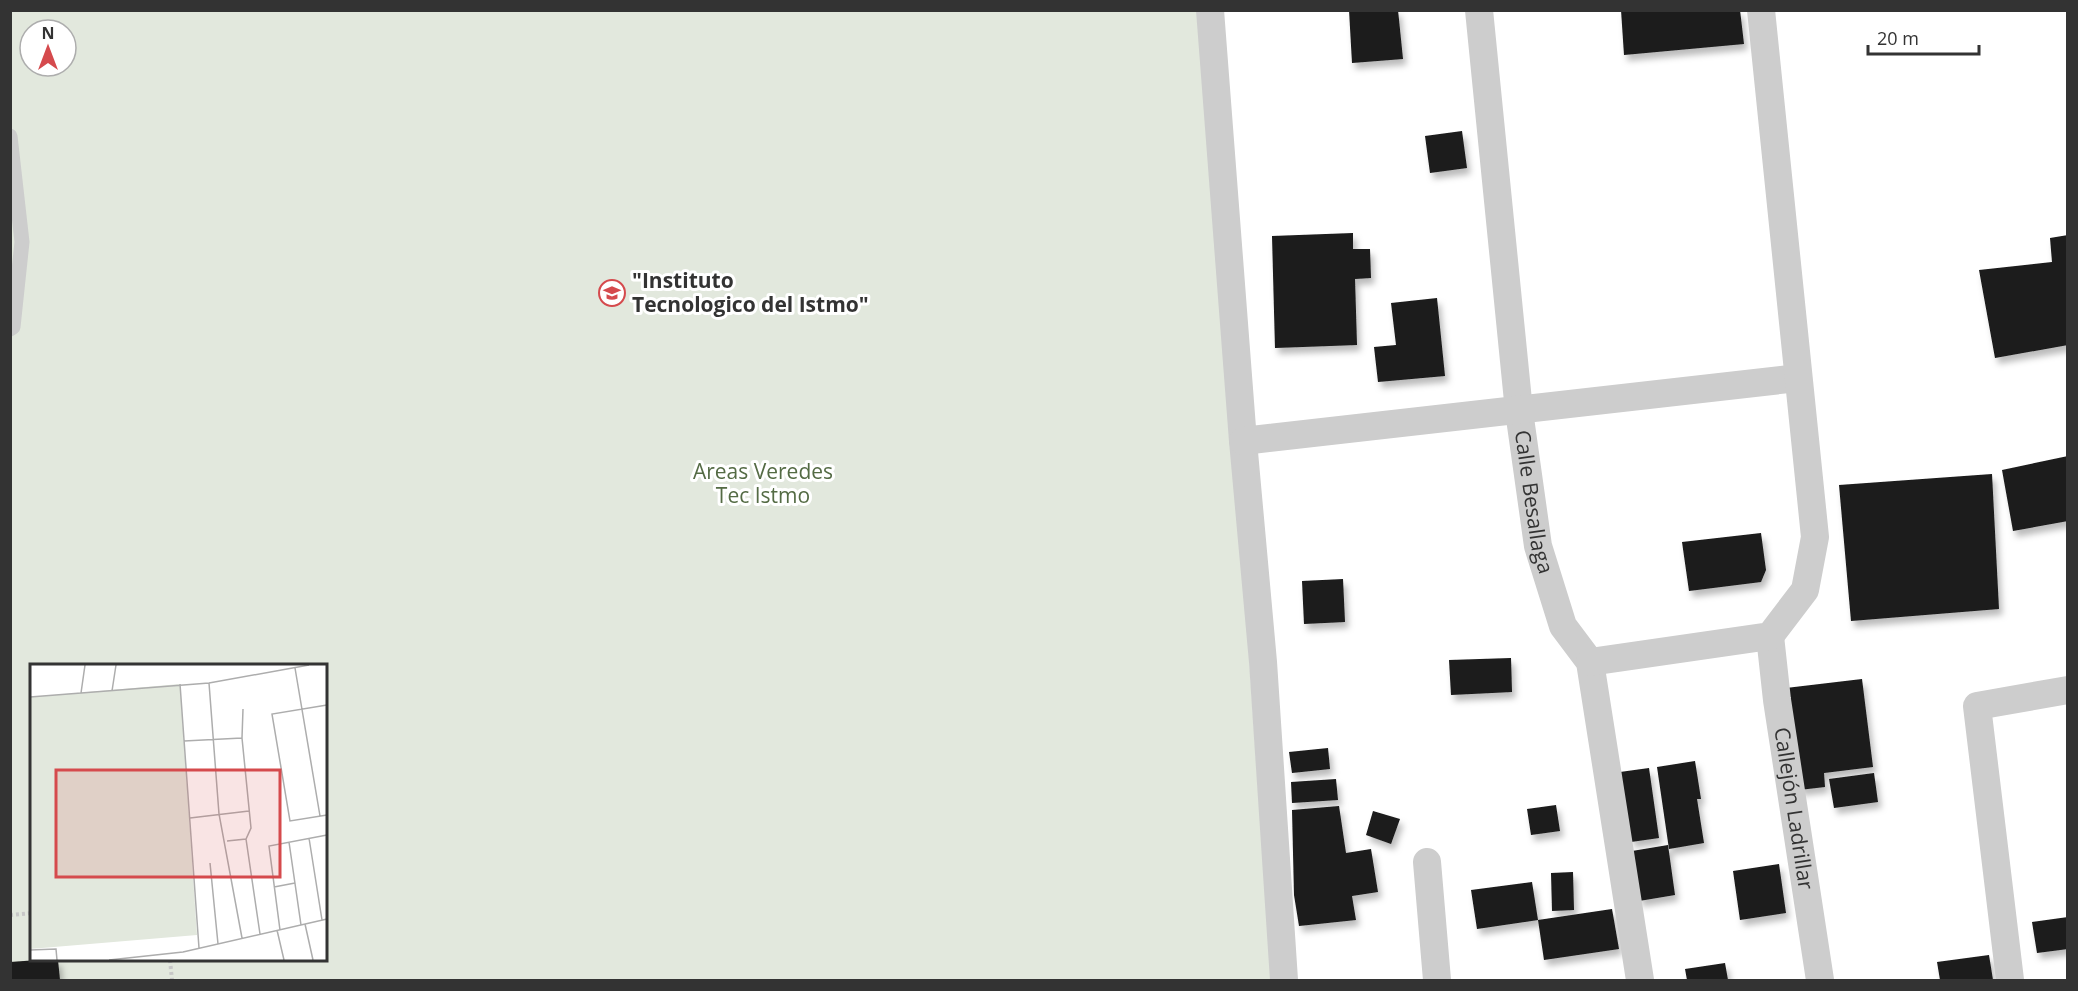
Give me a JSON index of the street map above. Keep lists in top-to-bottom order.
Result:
{
  "streets": {
    "street": ["Calle Besallaga", "Callejón Ladrillar"]
  },
  "parks": ["Areas Veredes Tec Istmo"],
  "places": {
    "school or university": ["\"Instituto Tecnologico del Istmo\""]
  },
  "scale_bar": "20 m",
  "north": "top"
}
